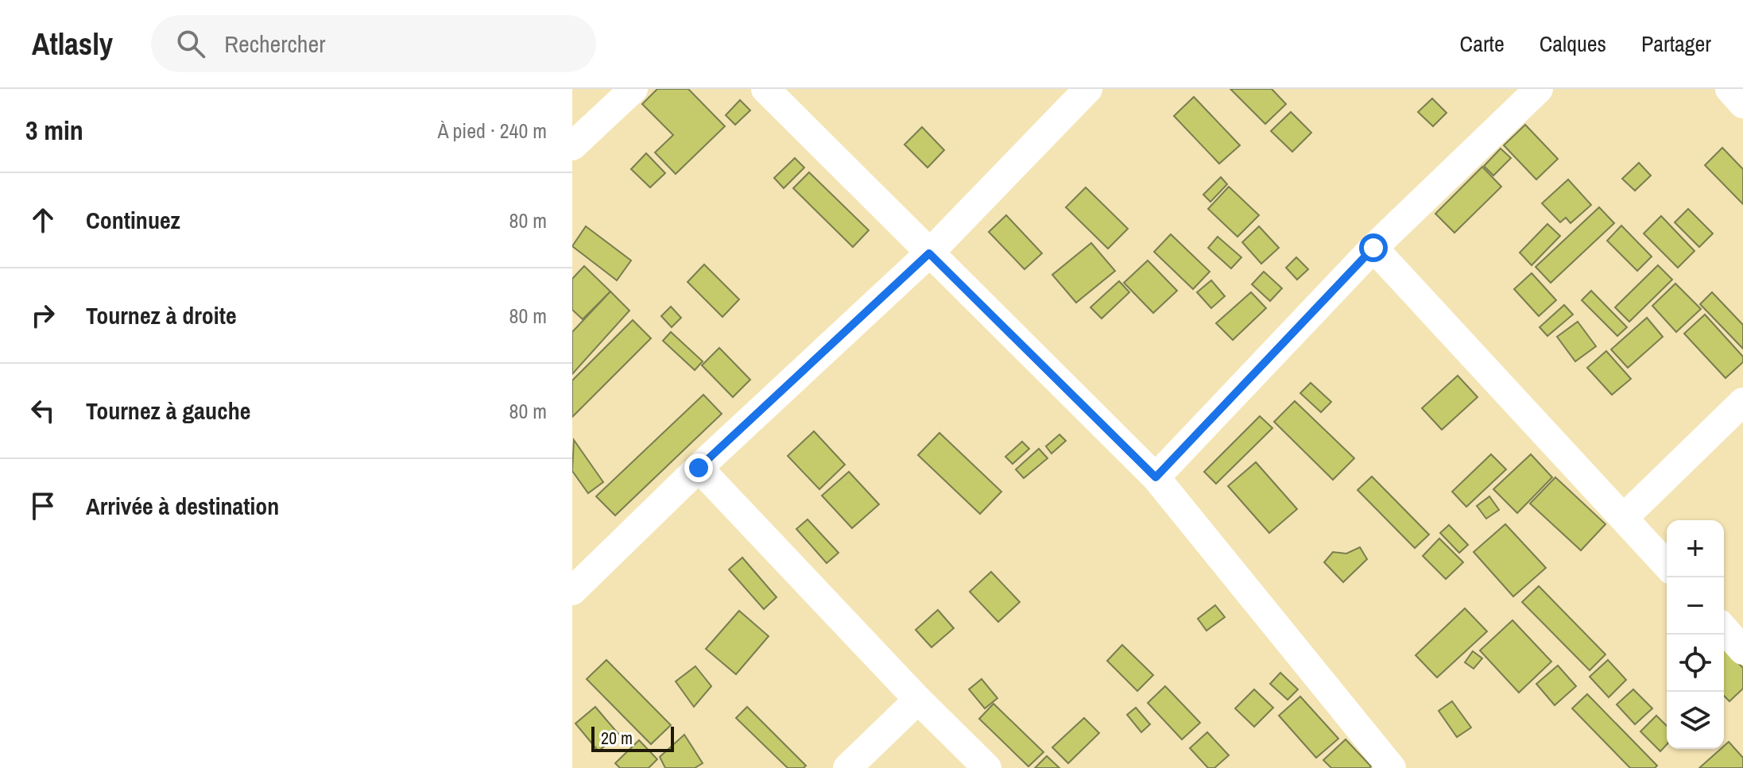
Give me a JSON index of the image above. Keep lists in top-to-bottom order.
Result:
{
  "scale_bar": "20 m",
  "page": {
    "header": "Atlasly",
    "search": "Rechercher",
    "nav": ["Carte", "Calques", "Partager"],
    "heading": ["3 min", "À pied · 240 m"],
    "list": [
      ["Continuez", "80 m"],
      ["Tournez à droite", "80 m"],
      ["Tournez à gauche", "80 m"],
      "Arrivée à destination"
    ],
    "map_buttons": ["+", "−"],
    "scale": "20 m"
  }
}
